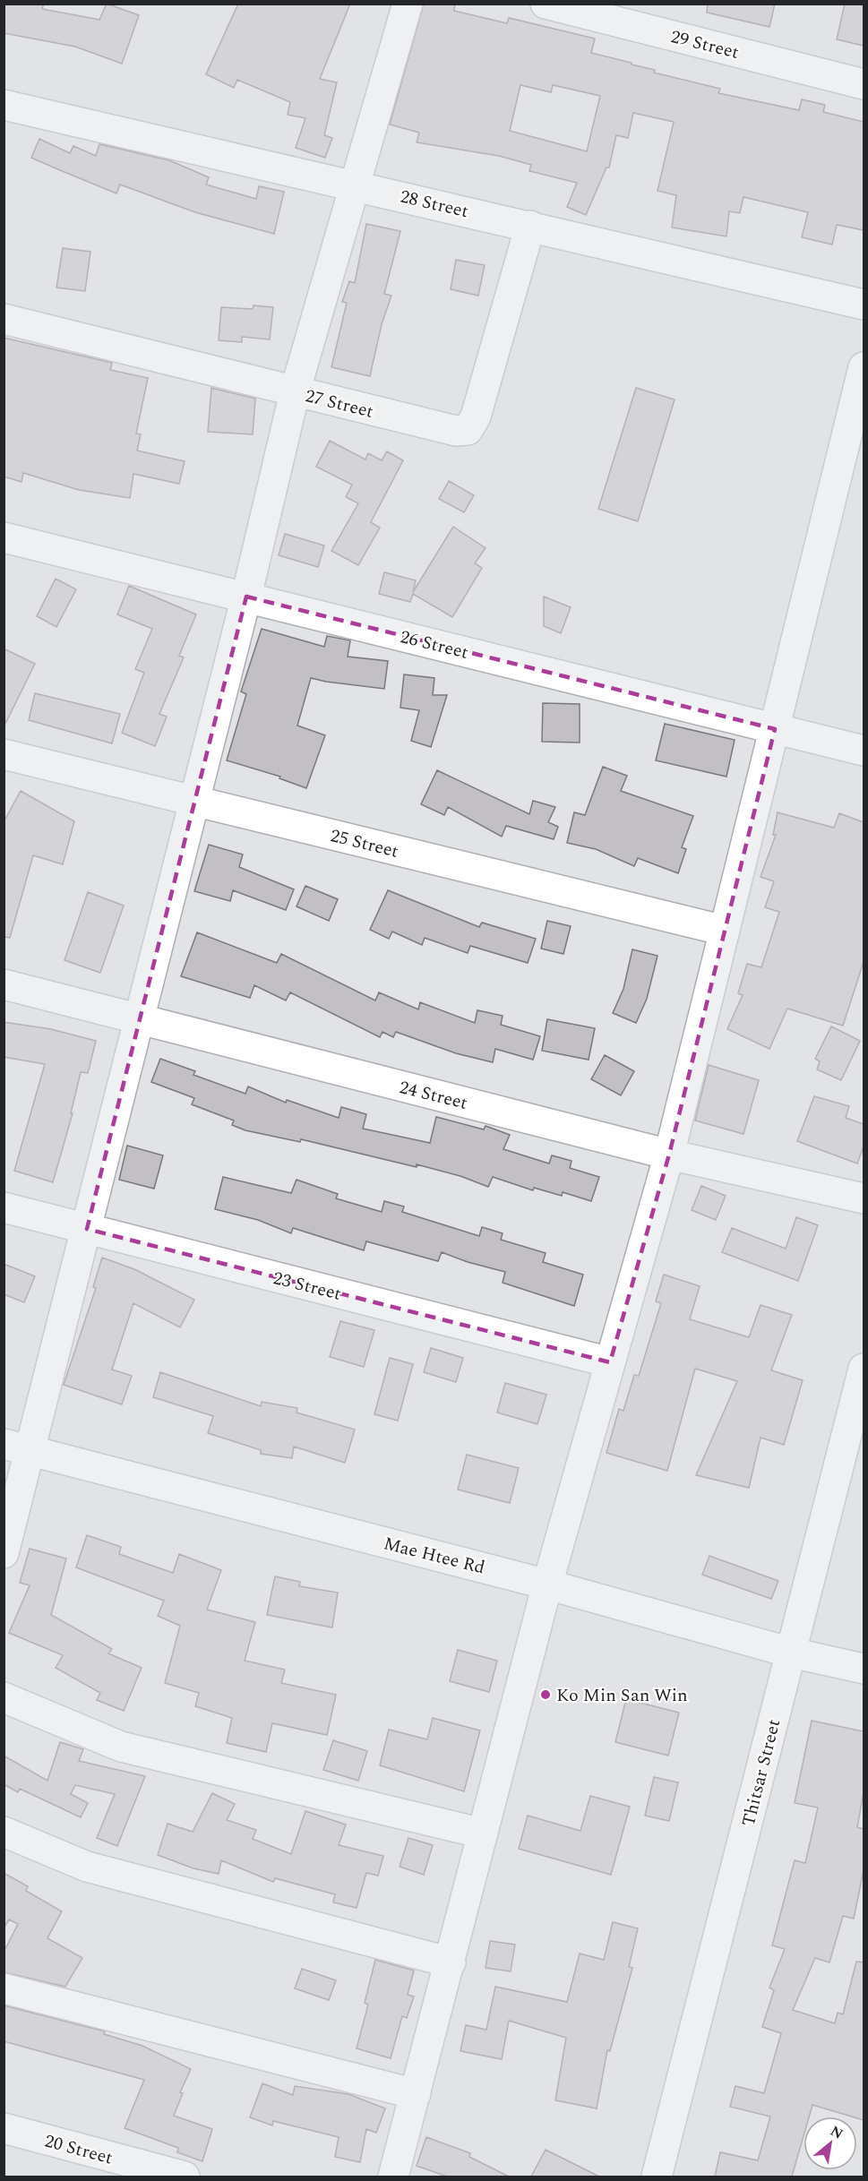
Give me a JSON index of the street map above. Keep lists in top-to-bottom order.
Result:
{
  "streets": {
    "street": [
      "29 Street",
      "28 Street",
      "27 Street",
      "26 Street",
      "25 Street",
      "24 Street",
      "23 Street",
      "Mae Htee Rd",
      "Thitsar Street",
      "20 Street"
    ]
  },
  "crossings": [
    ["28 Street", "27 Street"],
    ["Mae Htee Rd", "Thitsar Street"]
  ],
  "places": ["Ko Min San Win"],
  "north": "top right"
}
